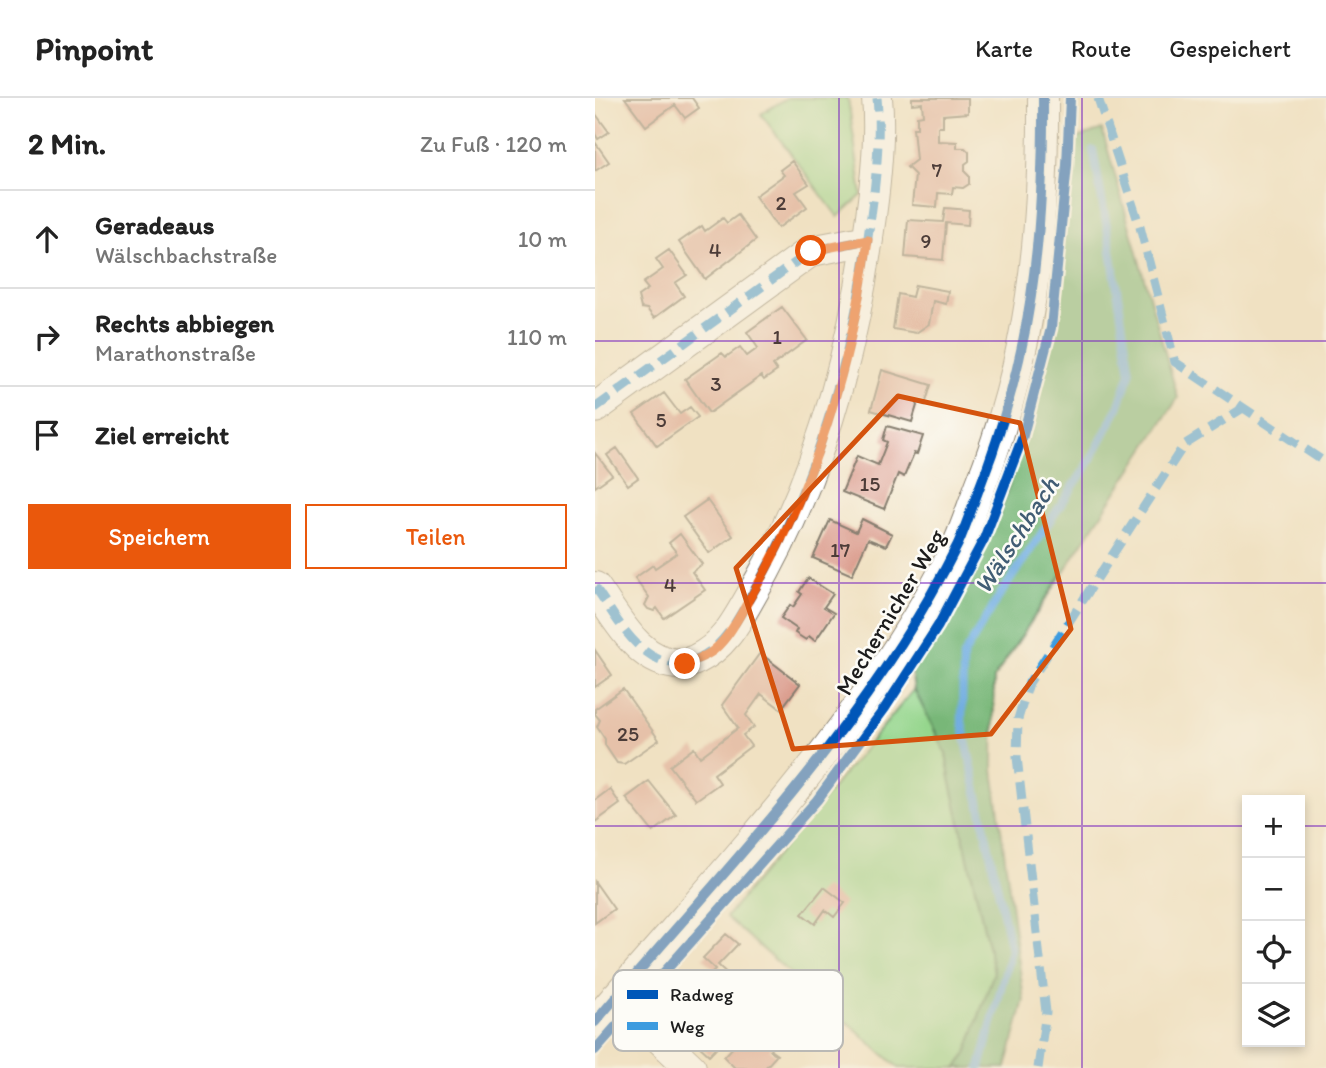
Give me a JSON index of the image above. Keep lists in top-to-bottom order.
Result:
{
  "streets": {
    "street": ["Mechernicher Weg"]
  },
  "water": ["Wälschbach"],
  "house_numbers": [
    "7",
    "2",
    "9",
    "4",
    "1",
    "3",
    "5",
    "15",
    "17",
    "4",
    "25"
  ],
  "legend": ["Radweg", "Weg"],
  "page": {
    "header": "Pinpoint",
    "nav": ["Karte", "Route", "Gespeichert"],
    "heading": ["2 Min.", "Zu Fuß · 120 m"],
    "list": [
      ["Geradeaus", "Wälschbachstraße", "10 m"],
      ["Rechts abbiegen", "Marathonstraße", "110 m"],
      "Ziel erreicht"
    ],
    "buttons": ["Speichern", "Teilen"],
    "map_buttons": ["+", "−"]
  }
}
